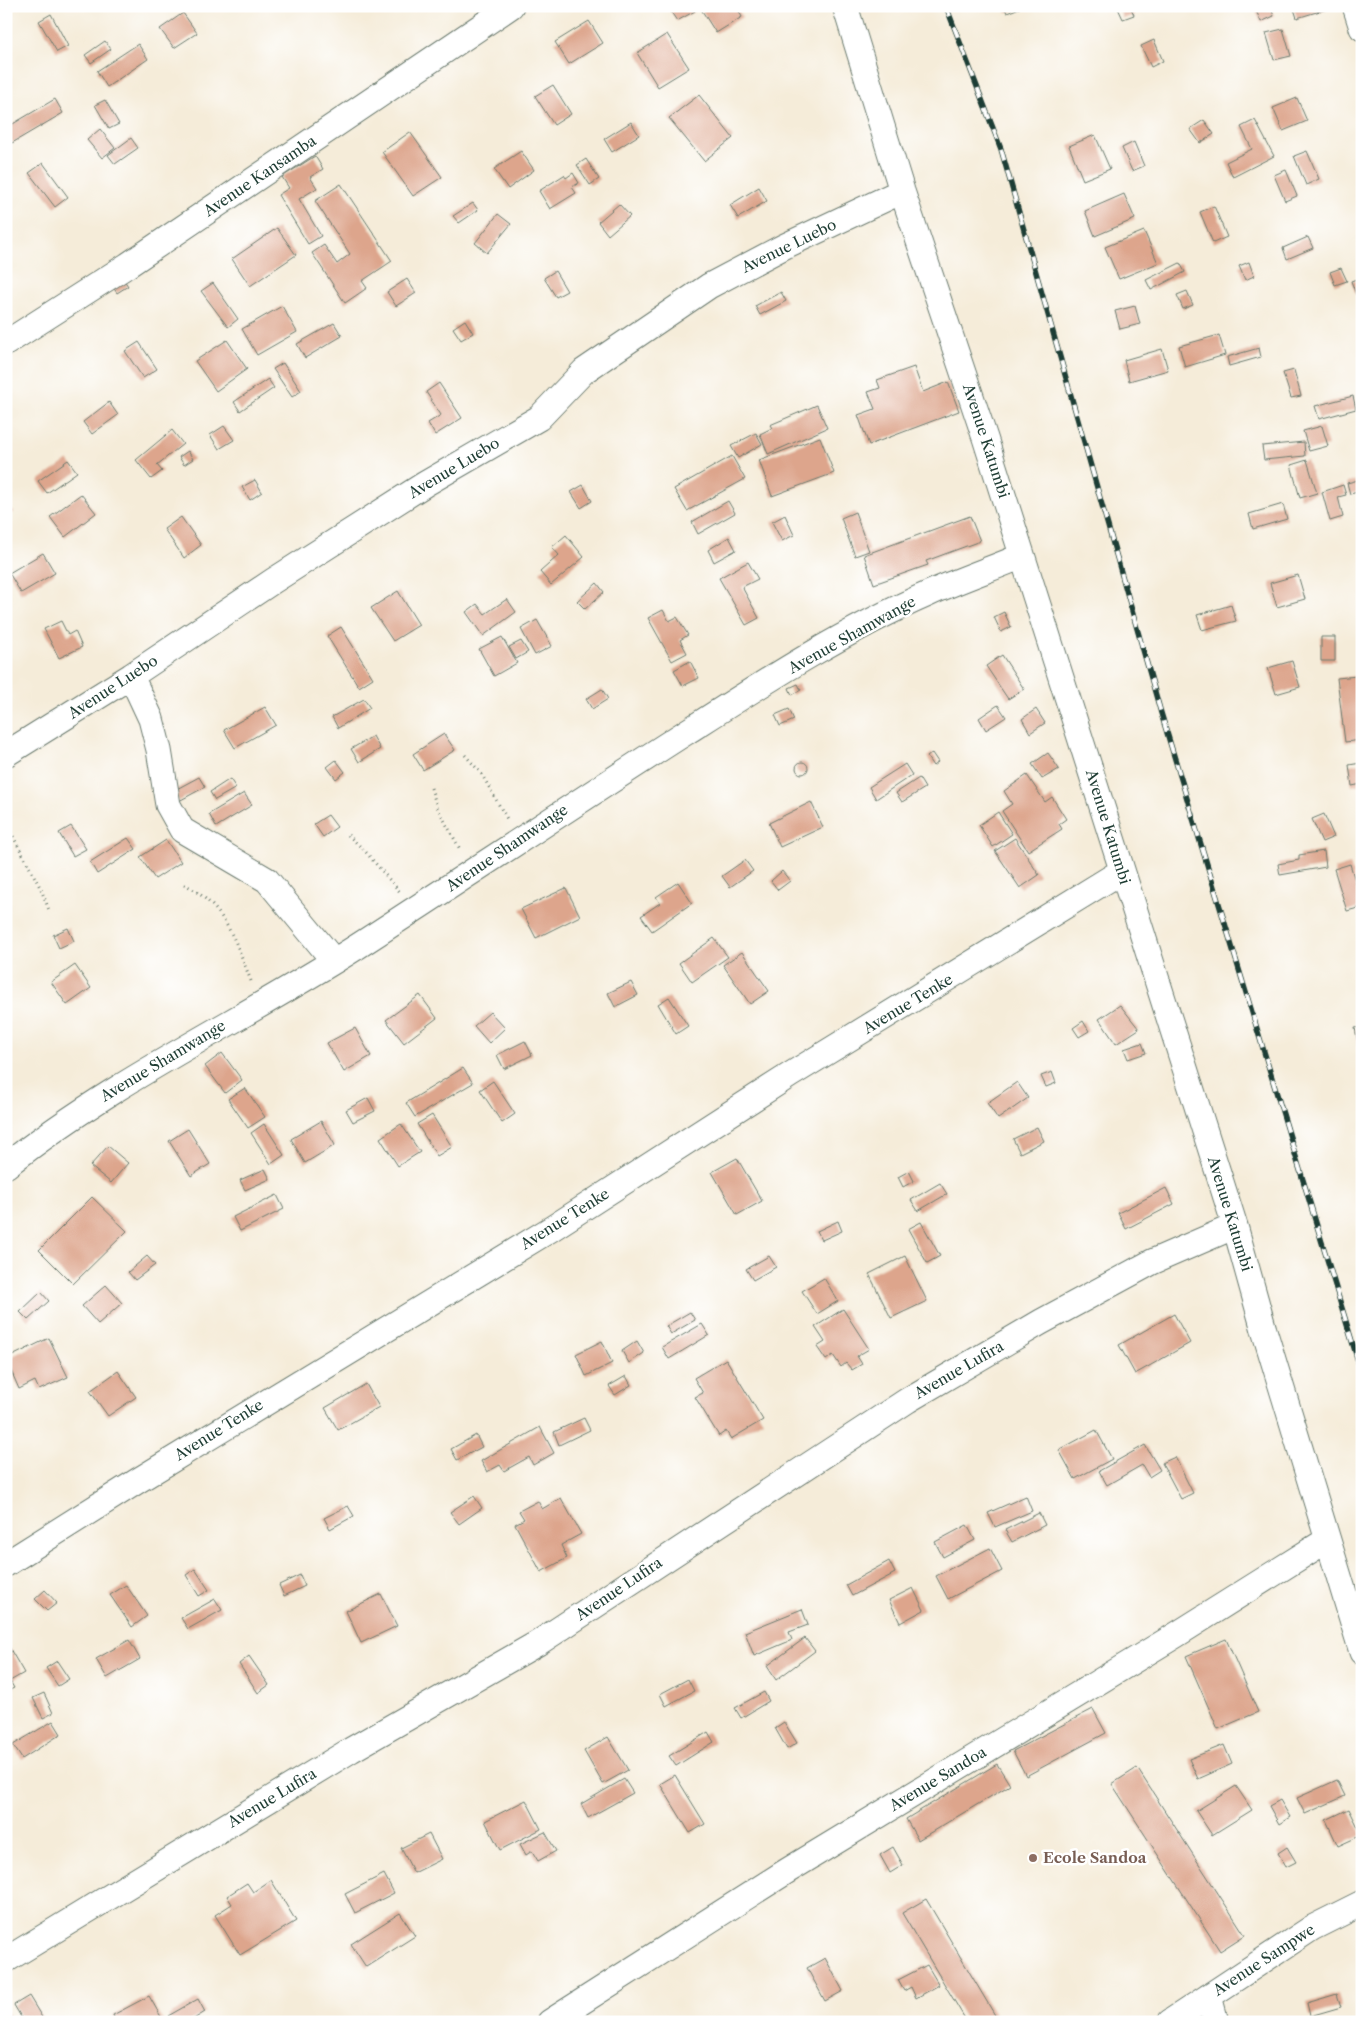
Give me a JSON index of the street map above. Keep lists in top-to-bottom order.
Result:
{
  "streets": {
    "street": [
      "Avenue Kansamba",
      "Avenue Luebo",
      "Avenue Katumbi",
      "Avenue Shamwange",
      "Avenue Tenke",
      "Avenue Lufira",
      "Avenue Sandoa",
      "Avenue Sampwe"
    ]
  },
  "crossings": [
    ["Avenue Luebo", "Avenue Katumbi"],
    ["Avenue Katumbi", "Avenue Shamwange"],
    ["Avenue Katumbi", "Avenue Tenke"],
    ["Avenue Katumbi", "Avenue Lufira"],
    ["Avenue Katumbi", "Avenue Sandoa"]
  ],
  "places": ["Ecole Sandoa"]
}
